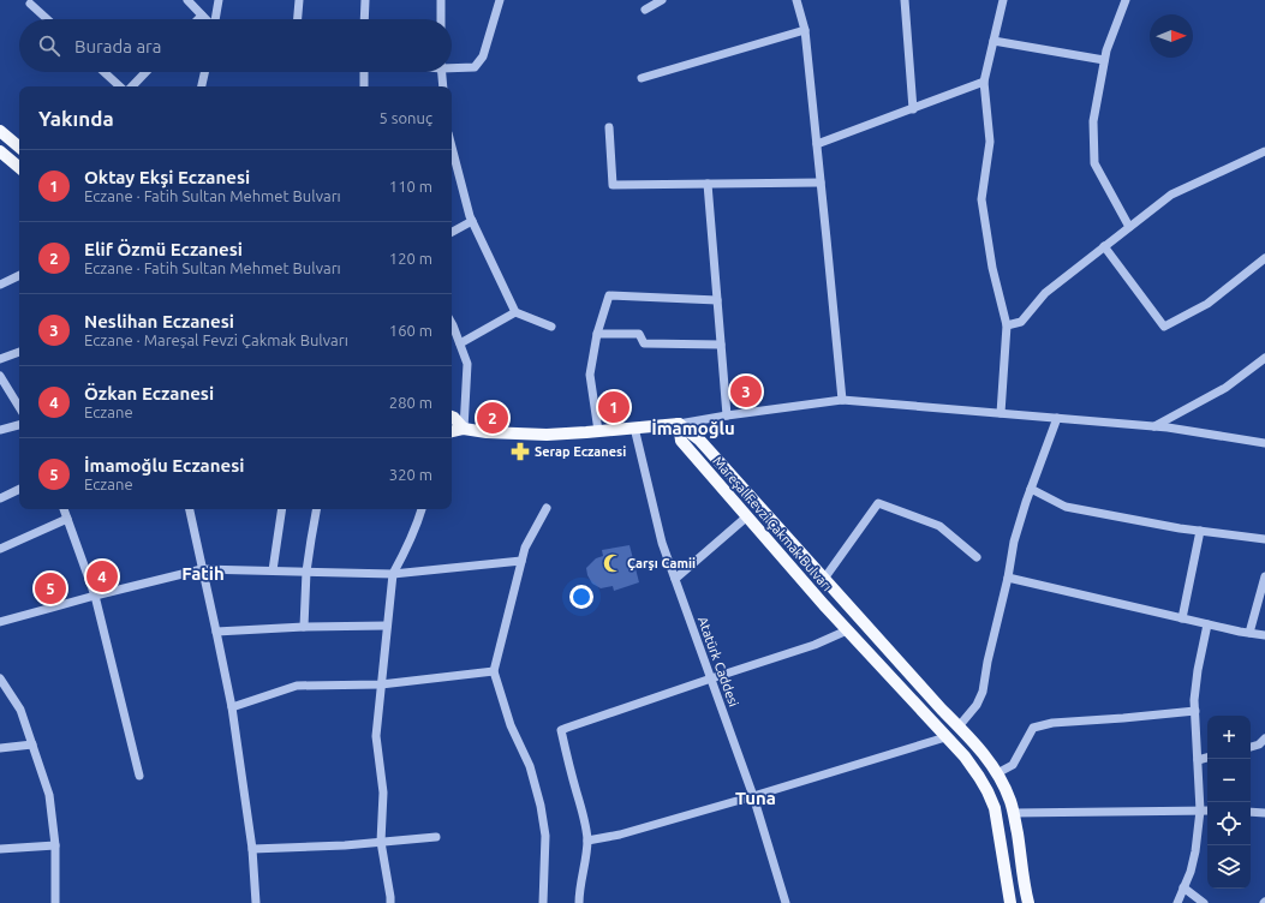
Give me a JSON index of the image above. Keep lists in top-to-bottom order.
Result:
{
  "streets": {
    "main road": ["Mareşal Fevzi Çakmak Bulvarı"],
    "street": ["Atatürk Caddesi"]
  },
  "districts": ["İmamoğlu", "Fatih", "Tuna"],
  "places": {
    "pharmacy": ["Serap Eczanesi"],
    "mosque": ["Çarşı Camii"]
  },
  "north": "right",
  "page": {
    "search": "Burada ara",
    "heading": ["Yakında", "5 sonuç"],
    "list": [
      {
        "mark": "1",
        "name": "Oktay Ekşi Eczanesi",
        "note": "Eczane · Fatih Sultan Mehmet Bulvarı",
        "value": "110 m"
      },
      {
        "mark": "2",
        "name": "Elif Özmü Eczanesi",
        "note": "Eczane · Fatih Sultan Mehmet Bulvarı",
        "value": "120 m"
      },
      {
        "mark": "3",
        "name": "Neslihan Eczanesi",
        "note": "Eczane · Mareşal Fevzi Çakmak Bulvarı",
        "value": "160 m"
      },
      {
        "mark": "4",
        "name": "Özkan Eczanesi",
        "note": "Eczane",
        "value": "280 m"
      },
      {
        "mark": "5",
        "name": "İmamoğlu Eczanesi",
        "note": "Eczane",
        "value": "320 m"
      }
    ],
    "pins": [
      "3",
      "1",
      "2",
      "4",
      "5"
    ],
    "map_buttons": ["+", "−"]
  }
}
